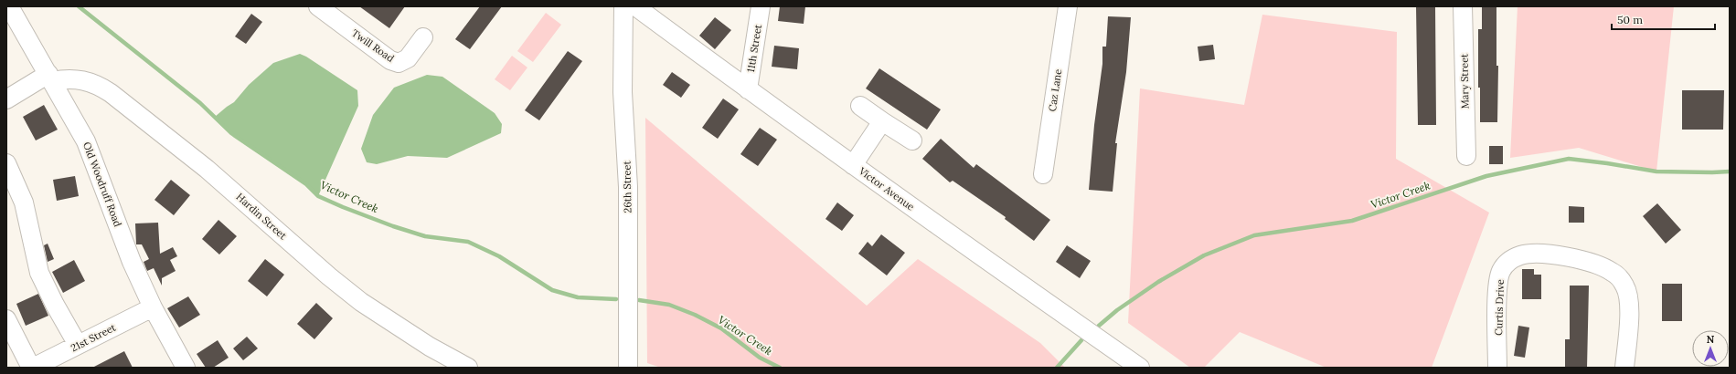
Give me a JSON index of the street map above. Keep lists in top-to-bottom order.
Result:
{
  "streets": {
    "street": [
      "Twill Road",
      "11th Street",
      "Mary Street",
      "Caz Lane",
      "Old Woodruff Road",
      "26th Street",
      "Victor Avenue",
      "Hardin Street",
      "Curtis Drive",
      "21st Street"
    ]
  },
  "crossings": [
    ["11th Street", "Victor Avenue"],
    ["Old Woodruff Road", "Hardin Street"],
    ["Old Woodruff Road", "21st Street"]
  ],
  "water": ["Victor Creek"],
  "scale_bar": "50 m",
  "north": "top"
}
